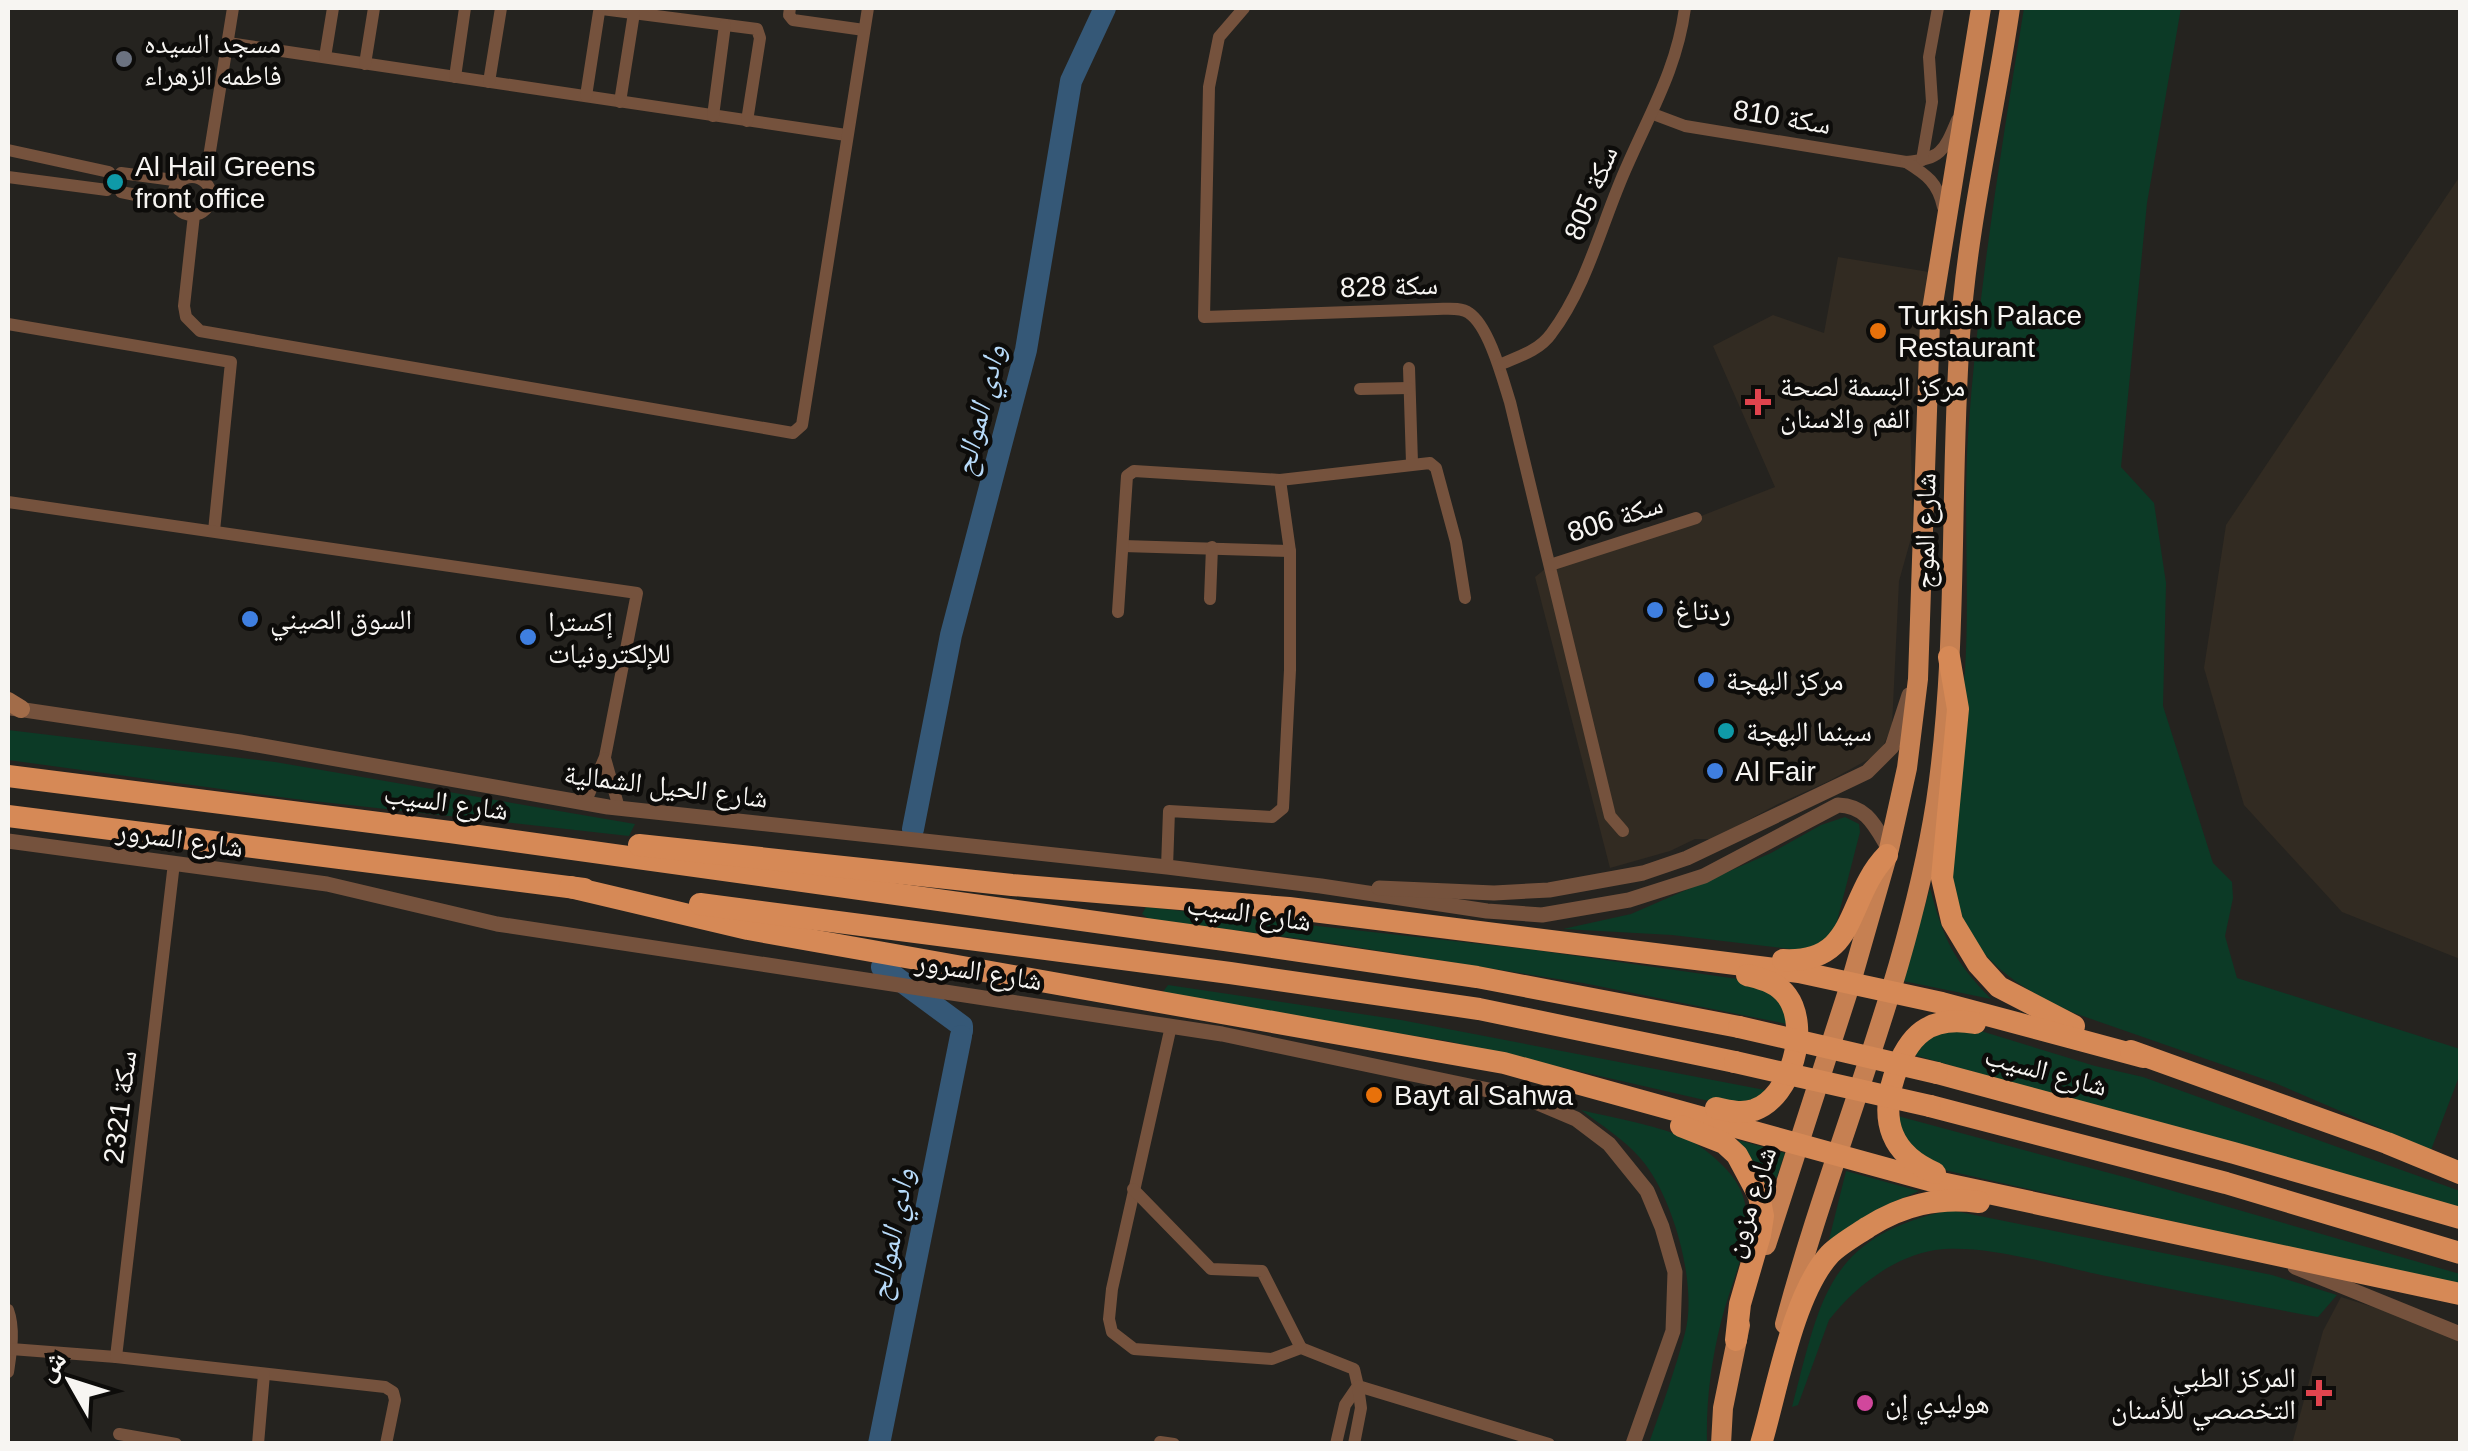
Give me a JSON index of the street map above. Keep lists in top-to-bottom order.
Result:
{
  "streets": {
    "highway": ["شارع السيب"],
    "main road": ["شارع الموج", "شارع مزون"],
    "street": [
      "سكة 810",
      "سكة 805",
      "سكة 828",
      "سكة 806",
      "شارع الحيل الشمالية",
      "شارع السرور",
      "سكة 2321"
    ]
  },
  "crossings": [
    ["سكة 810", "سكة 805"],
    ["سكة 805", "سكة 828"],
    ["سكة 828", "سكة 806"],
    ["شارع الموج", "شارع الحيل الشمالية"],
    ["شارع الموج", "شارع مزون"],
    ["شارع السرور", "سكة 2321"]
  ],
  "water": ["وادي الموالح"],
  "places": {
    "other": [
      "مسجد السيده فاطمه الزهراء",
      "Al Hail Greens front office",
      "Turkish Palace Restaurant",
      "ردتاغ",
      "السوق الصيني",
      "إكسترا للإلكترونيات",
      "مركز البهجة",
      "سينما البهجة",
      "Al Fair",
      "Bayt al Sahwa",
      "هوليدي إن"
    ],
    "health": ["مركز البسمة لصحة الفم والاسنان", "المركز الطبي التخصصي للأسنان"]
  },
  "north": "top left"
}
